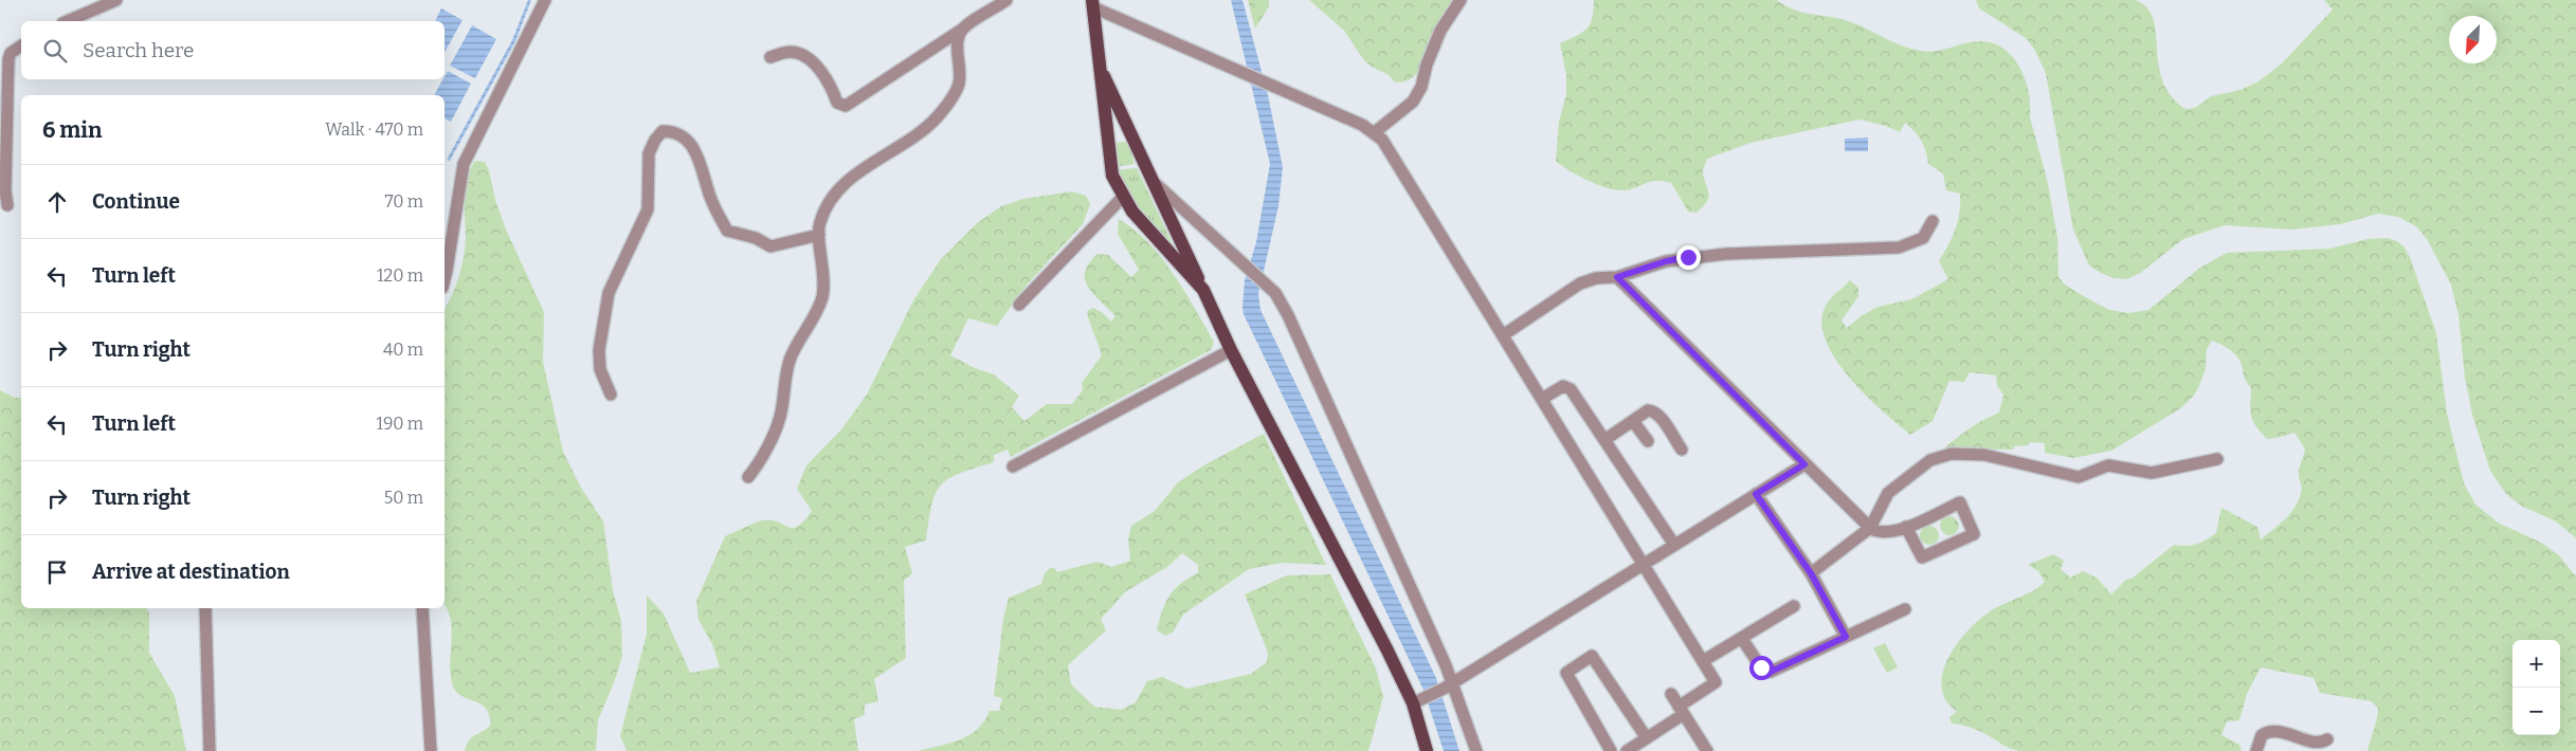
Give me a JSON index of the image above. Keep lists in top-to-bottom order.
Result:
{
  "north": "bottom left",
  "page": {
    "search": "Search here",
    "heading": ["6 min", "Walk · 470 m"],
    "list": [
      ["Continue", "70 m"],
      ["Turn left", "120 m"],
      ["Turn right", "40 m"],
      ["Turn left", "190 m"],
      ["Turn right", "50 m"],
      "Arrive at destination"
    ],
    "map_buttons": ["+", "−"]
  }
}
